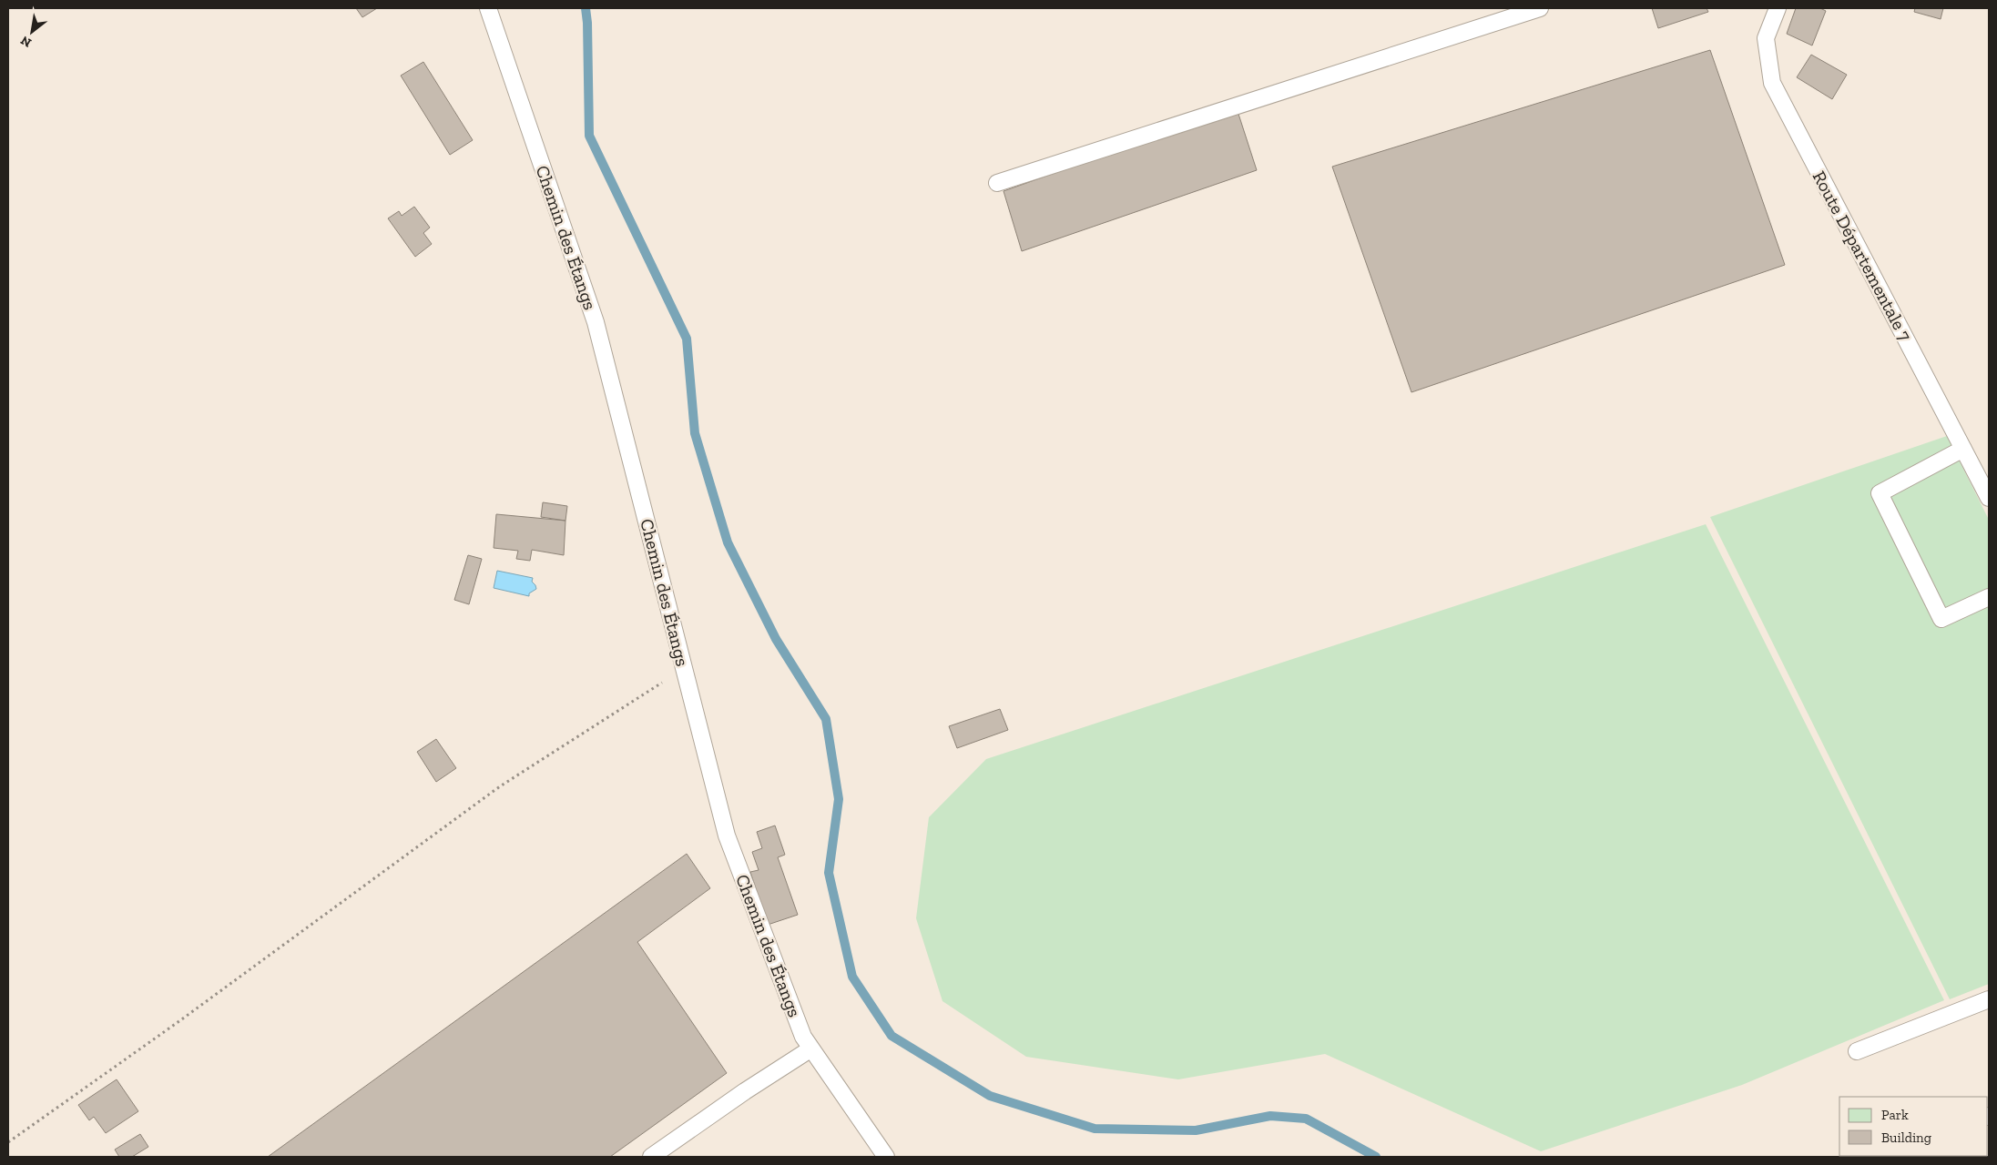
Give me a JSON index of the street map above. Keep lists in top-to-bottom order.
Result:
{
  "streets": {
    "lane": ["Chemin des Étangs", "Route Départementale 7"]
  },
  "legend": ["Park", "Building"],
  "north": "bottom left"
}
